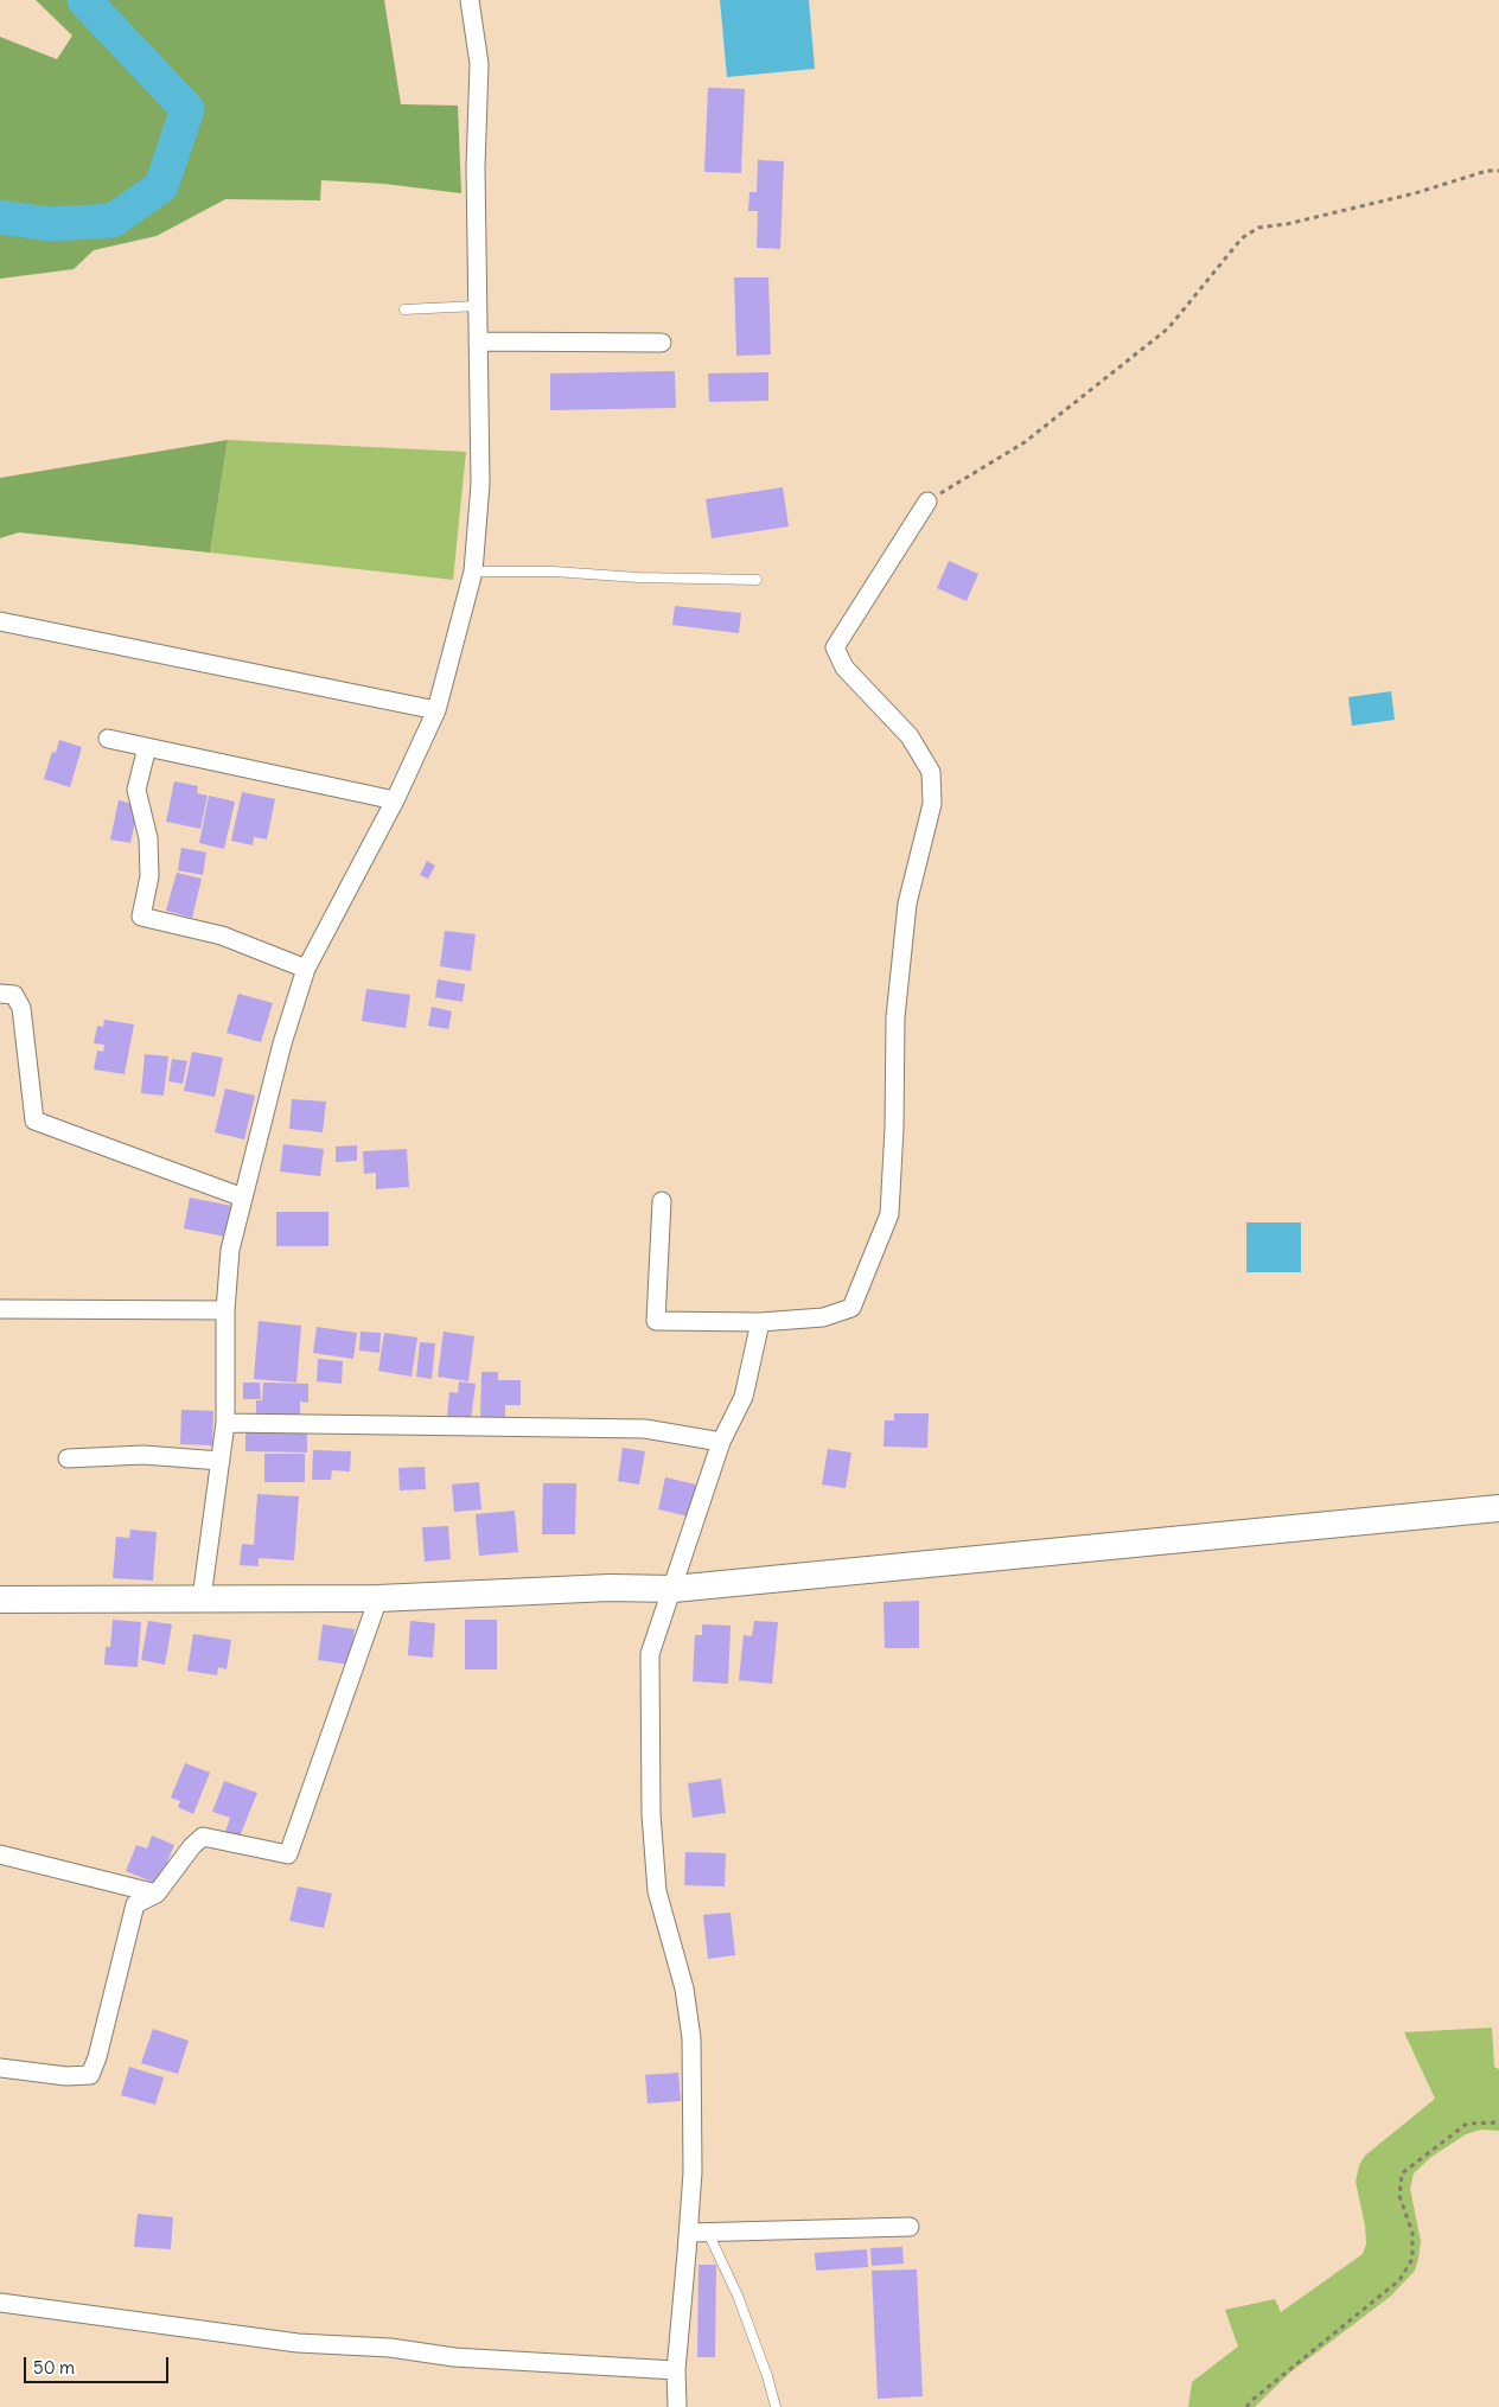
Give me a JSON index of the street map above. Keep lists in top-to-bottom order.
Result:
{
  "scale_bar": "50 m"
}
